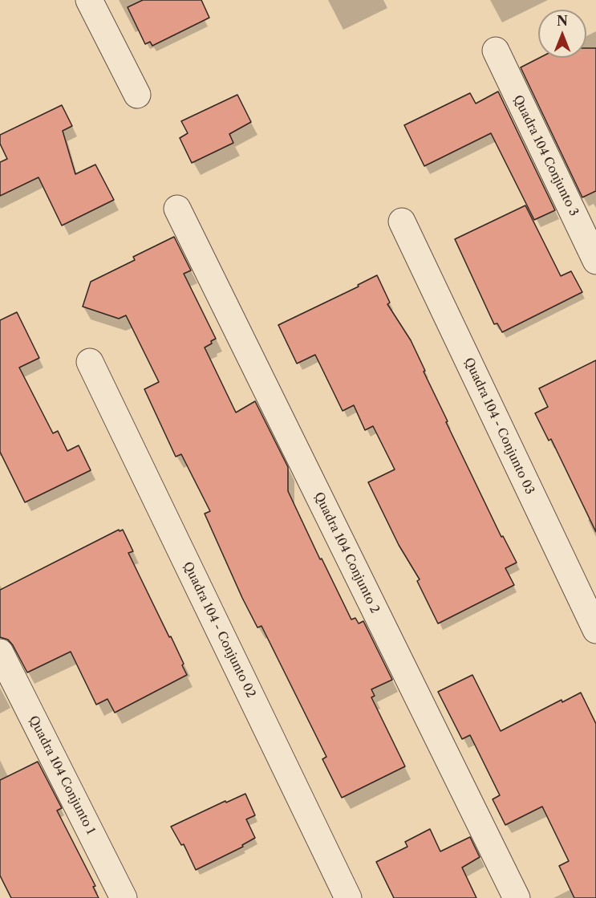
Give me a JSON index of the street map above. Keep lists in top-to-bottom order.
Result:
{
  "streets": {
    "street": [
      "Quadra 104 Conjunto 3",
      "Quadra 104 - Conjunto 03",
      "Quadra 104 Conjunto 2",
      "Quadra 104 - Conjunto 02",
      "Quadra 104 Conjunto 1"
    ]
  },
  "north": "top"
}
